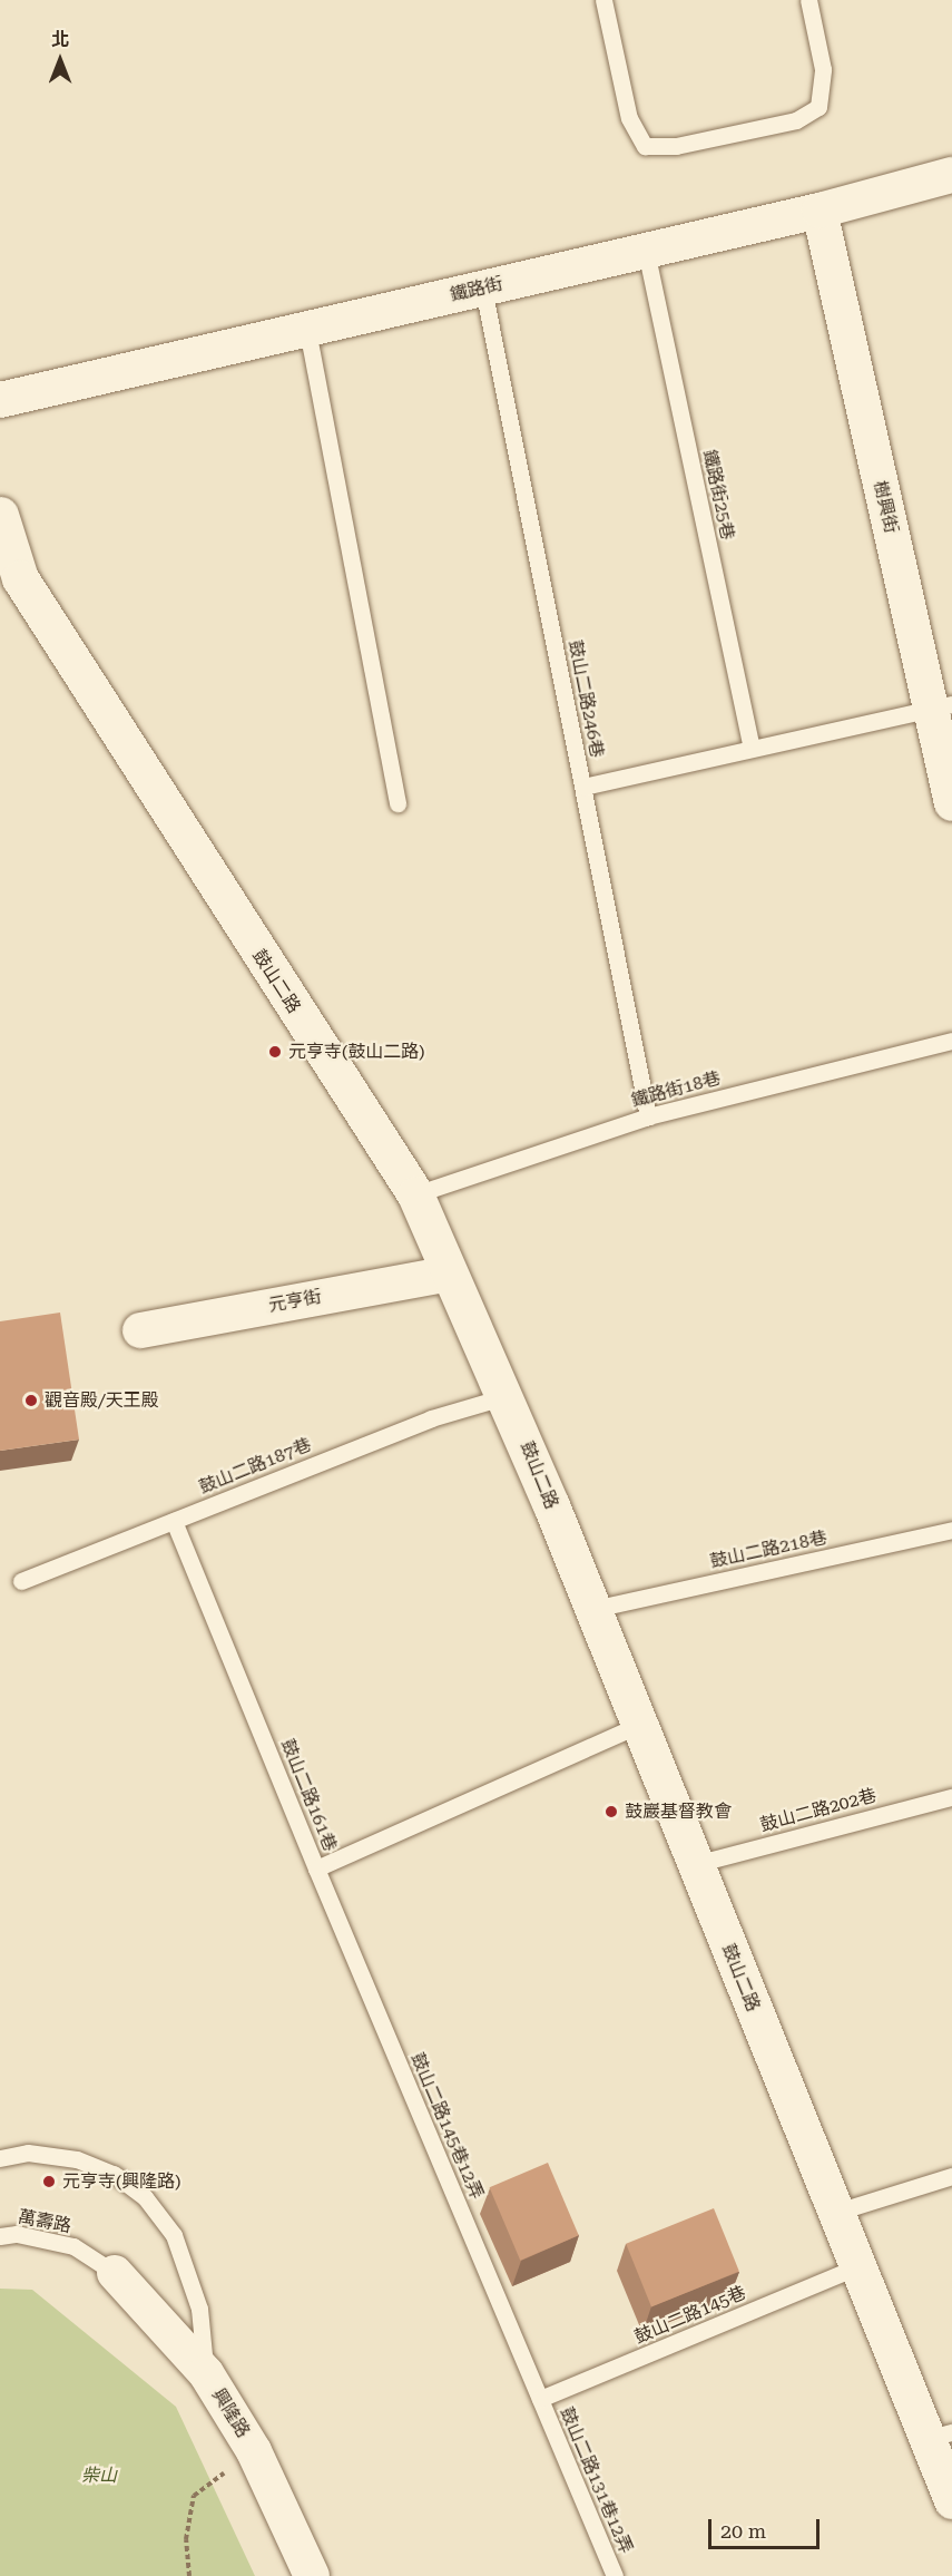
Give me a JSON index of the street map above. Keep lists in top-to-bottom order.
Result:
{
  "streets": {
    "street": [
      "鐵路街",
      "樹興街",
      "鼓山二路",
      "元亨街",
      "興隆路"
    ],
    "lane": [
      "鐵路街25巷",
      "鼓山二路246巷",
      "鐵路街18巷",
      "鼓山二路187巷",
      "鼓山二路218巷",
      "鼓山二路161巷",
      "鼓山二路202巷",
      "鼓山二路145巷12弄",
      "萬壽路",
      "鼓山二路145巷",
      "鼓山二路131巷12弄"
    ]
  },
  "crossings": [
    ["鐵路街", "鐵路街25巷"],
    ["鐵路街", "樹興街"],
    ["鐵路街", "鼓山二路246巷"],
    ["鼓山二路246巷", "鐵路街18巷"],
    ["鼓山二路", "鐵路街18巷"],
    ["鼓山二路", "元亨街"],
    ["鼓山二路", "鼓山二路187巷"],
    ["鼓山二路", "鼓山二路218巷"],
    ["鼓山二路", "鼓山二路161巷"],
    ["鼓山二路", "鼓山二路202巷"],
    ["鼓山二路", "鼓山二路145巷"],
    ["鼓山二路187巷", "鼓山二路161巷"],
    ["鼓山二路161巷", "鼓山二路145巷12弄"],
    ["鼓山二路145巷12弄", "鼓山二路145巷"],
    ["鼓山二路145巷12弄", "鼓山二路131巷12弄"],
    ["萬壽路", "興隆路"],
    ["鼓山二路145巷", "鼓山二路131巷12弄"]
  ],
  "parks": ["柴山"],
  "places": [
    "元亨寺(鼓山二路)",
    "觀音殿/天王殿",
    "鼓巖基督教會",
    "元亨寺(興隆路)"
  ],
  "scale_bar": "20 m",
  "north": "top"
}
